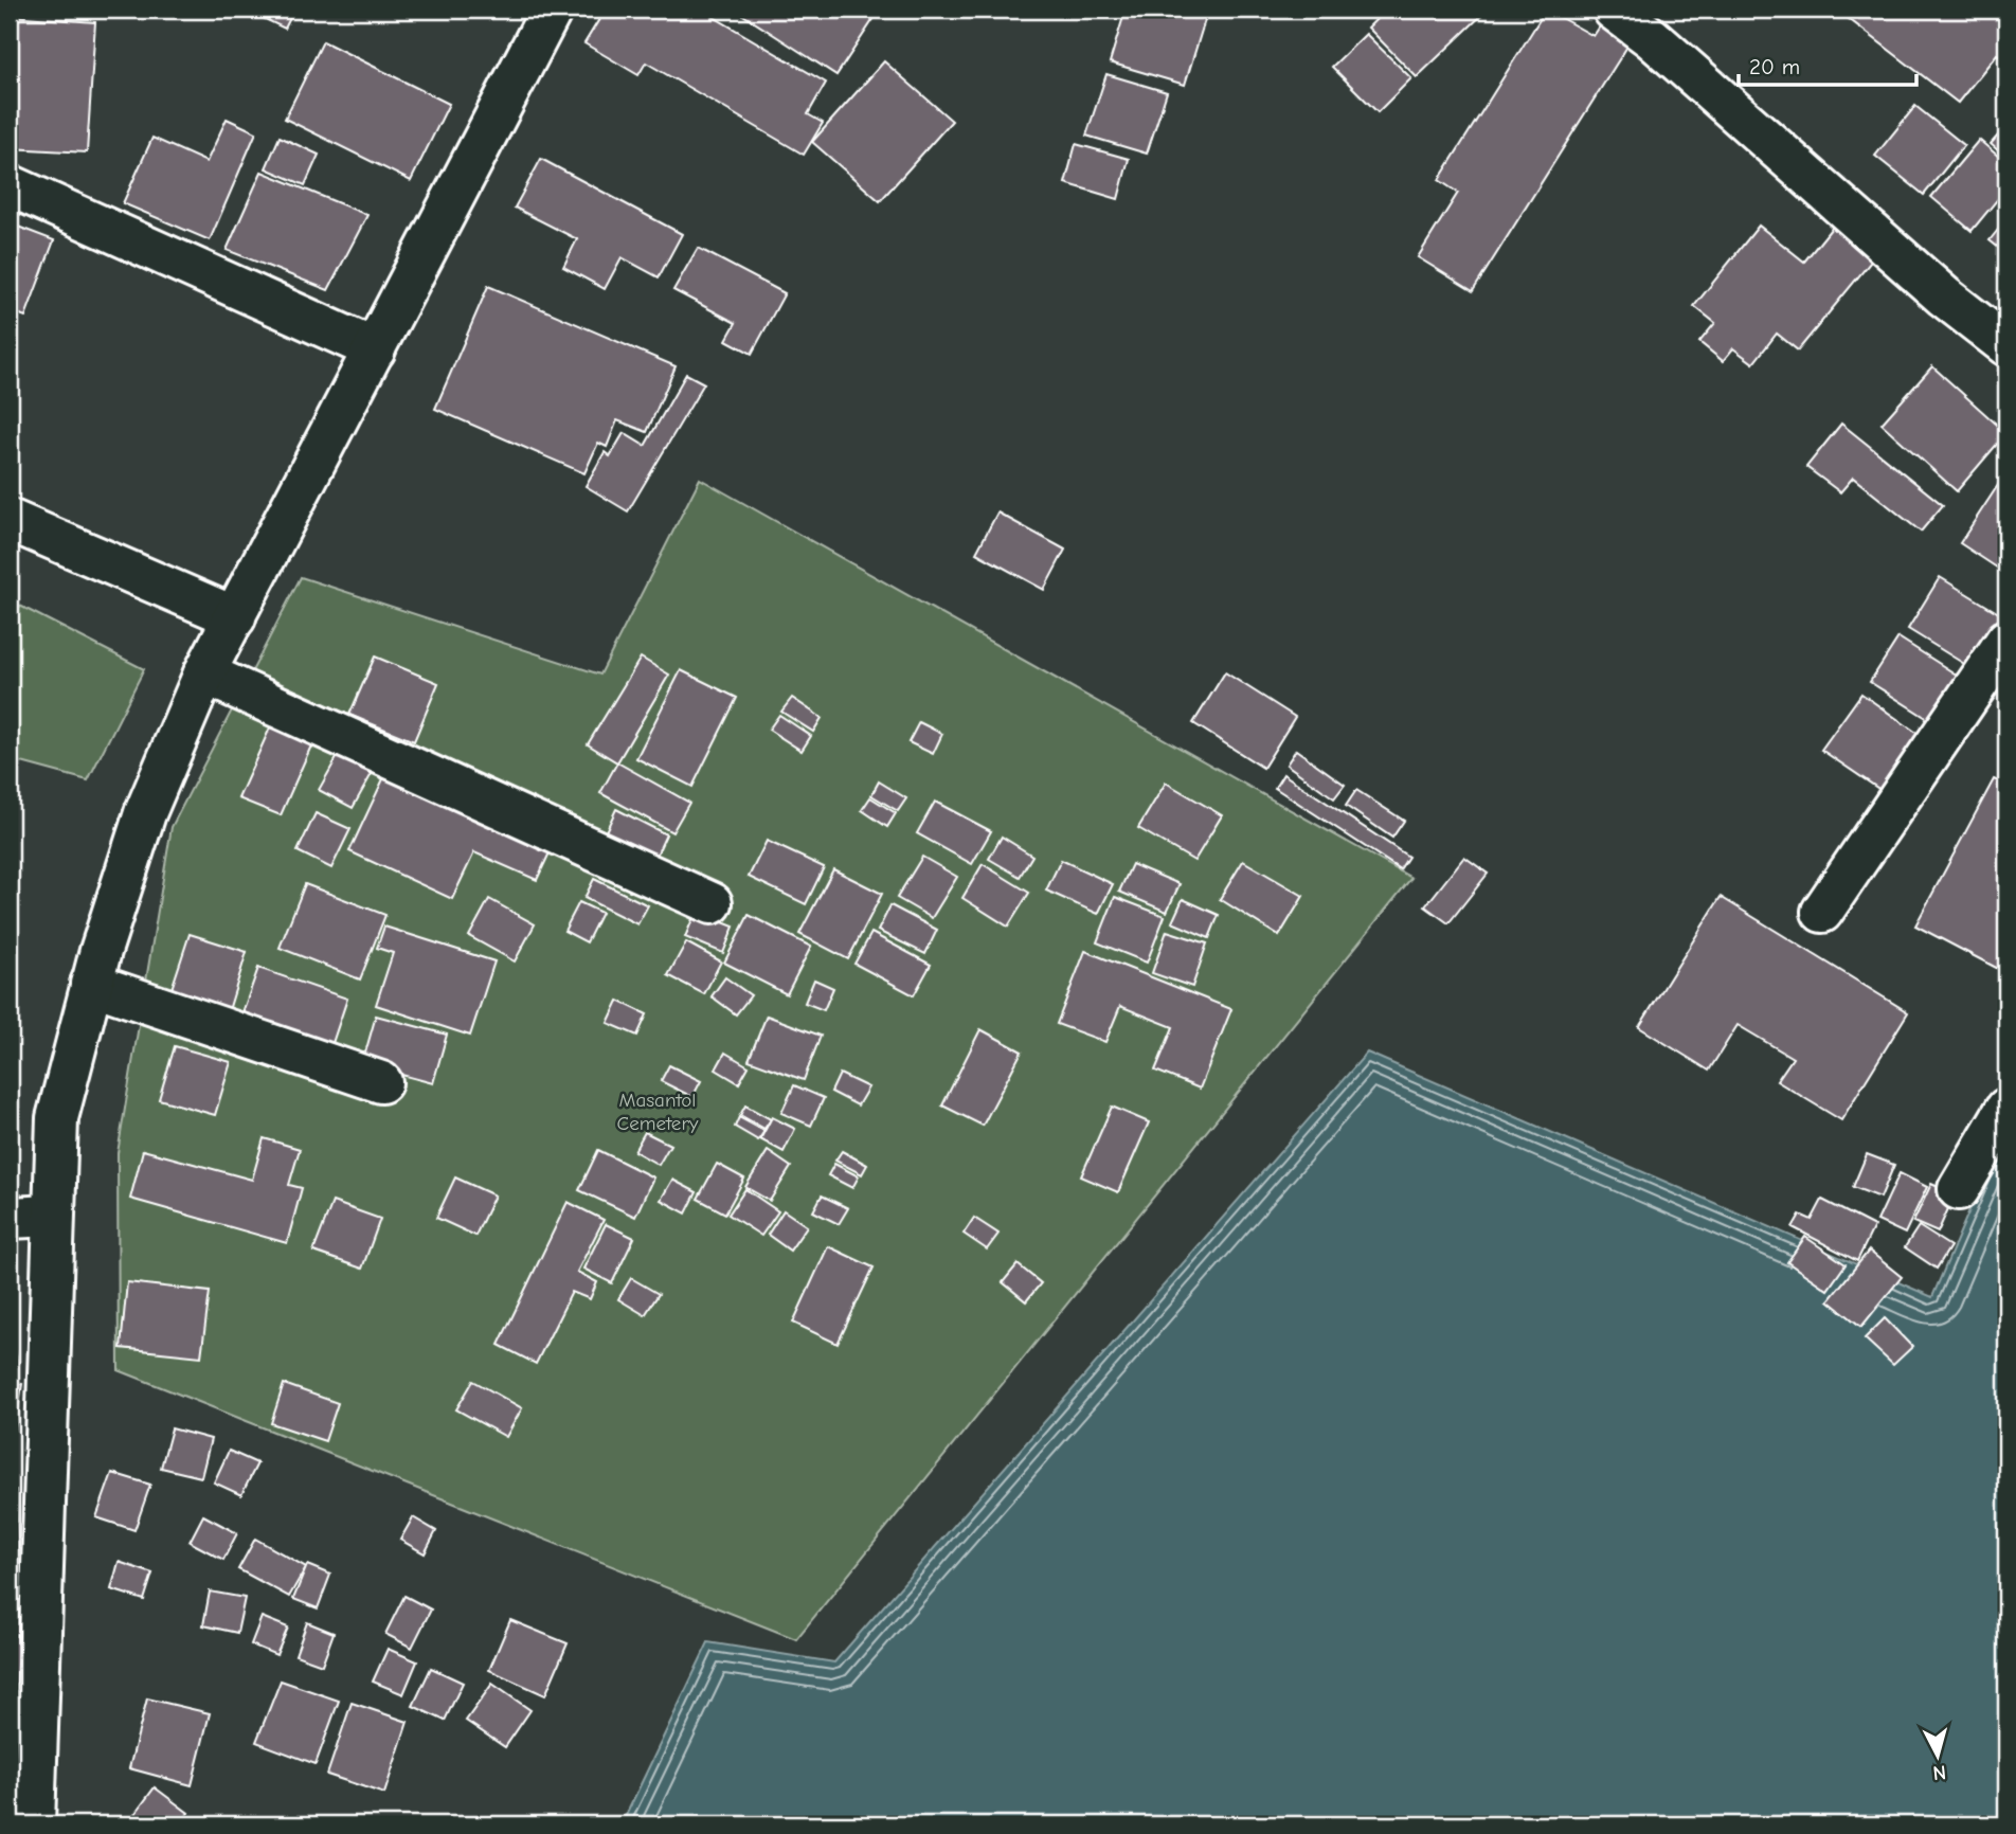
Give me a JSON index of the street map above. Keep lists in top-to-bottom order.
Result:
{
  "parks": ["Masantol Cemetery"],
  "scale_bar": "20 m",
  "north": "bottom"
}
